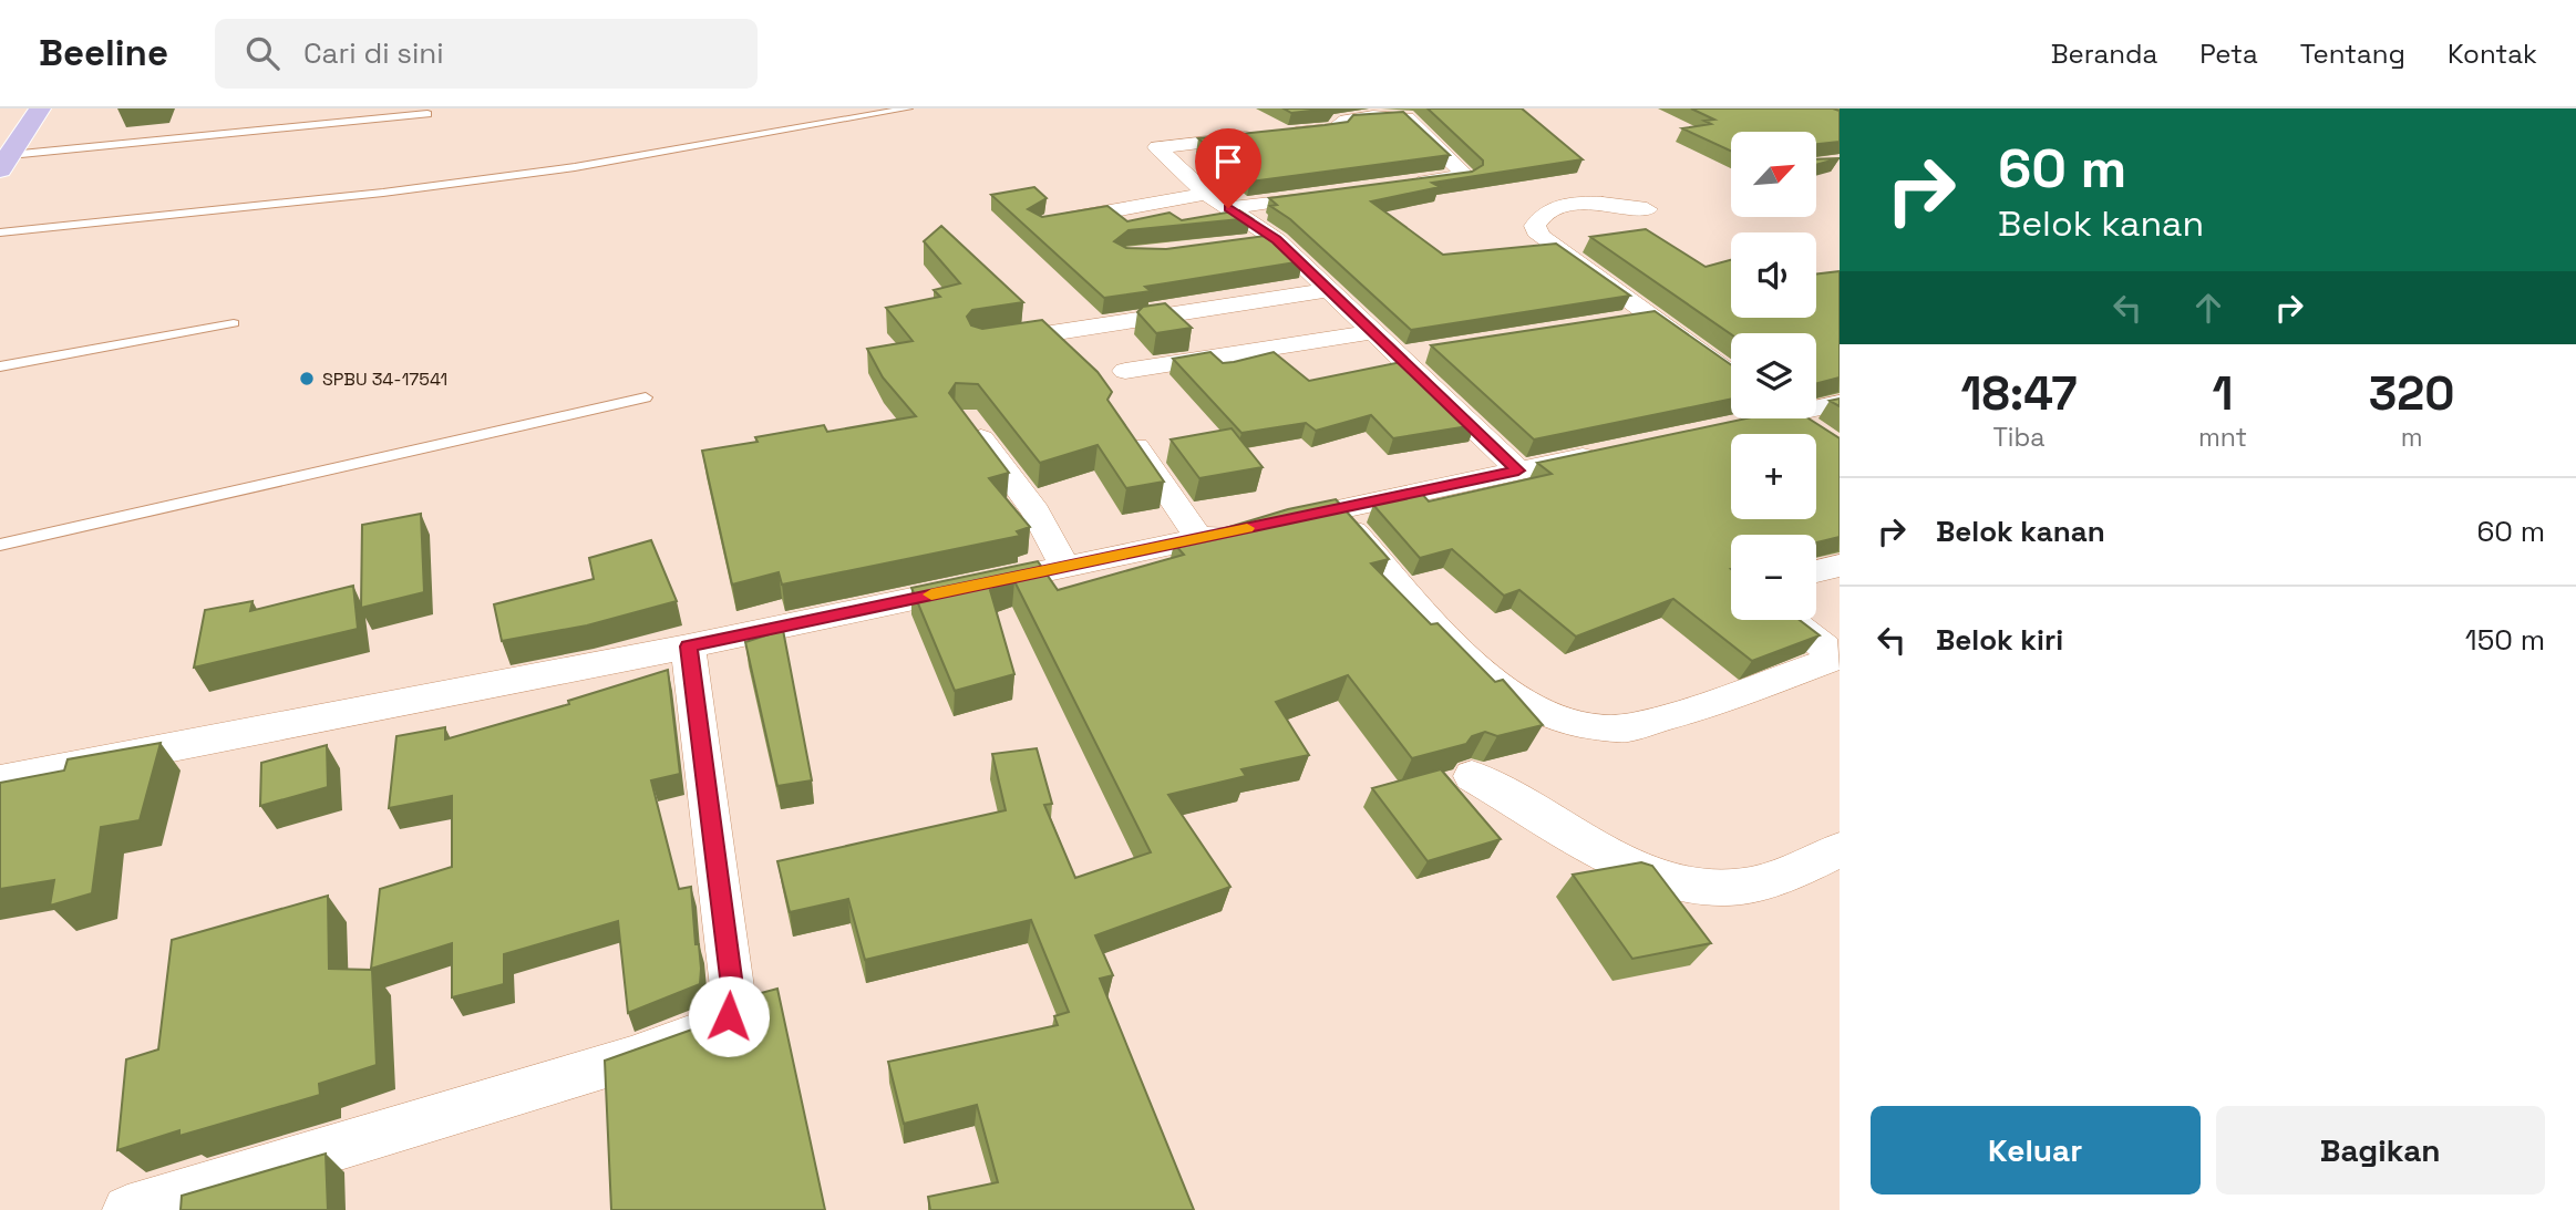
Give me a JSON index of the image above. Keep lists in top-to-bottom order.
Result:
{
  "places": ["SPBU 34-17541"],
  "north": "top right",
  "page": {
    "header": "Beeline",
    "search": "Cari di sini",
    "nav": [
      "Beranda",
      "Peta",
      "Tentang",
      "Kontak"
    ],
    "turn": ["60 m", "Belok kanan"],
    "map_buttons": ["+", "−"],
    "eta": [
      "18:47",
      "Tiba",
      "1",
      "mnt",
      "320",
      "m"
    ],
    "list": [
      {
        "name": "Belok kanan",
        "value": "60 m"
      },
      {
        "name": "Belok kiri",
        "value": "150 m"
      }
    ],
    "buttons": ["Keluar", "Bagikan"]
  }
}
